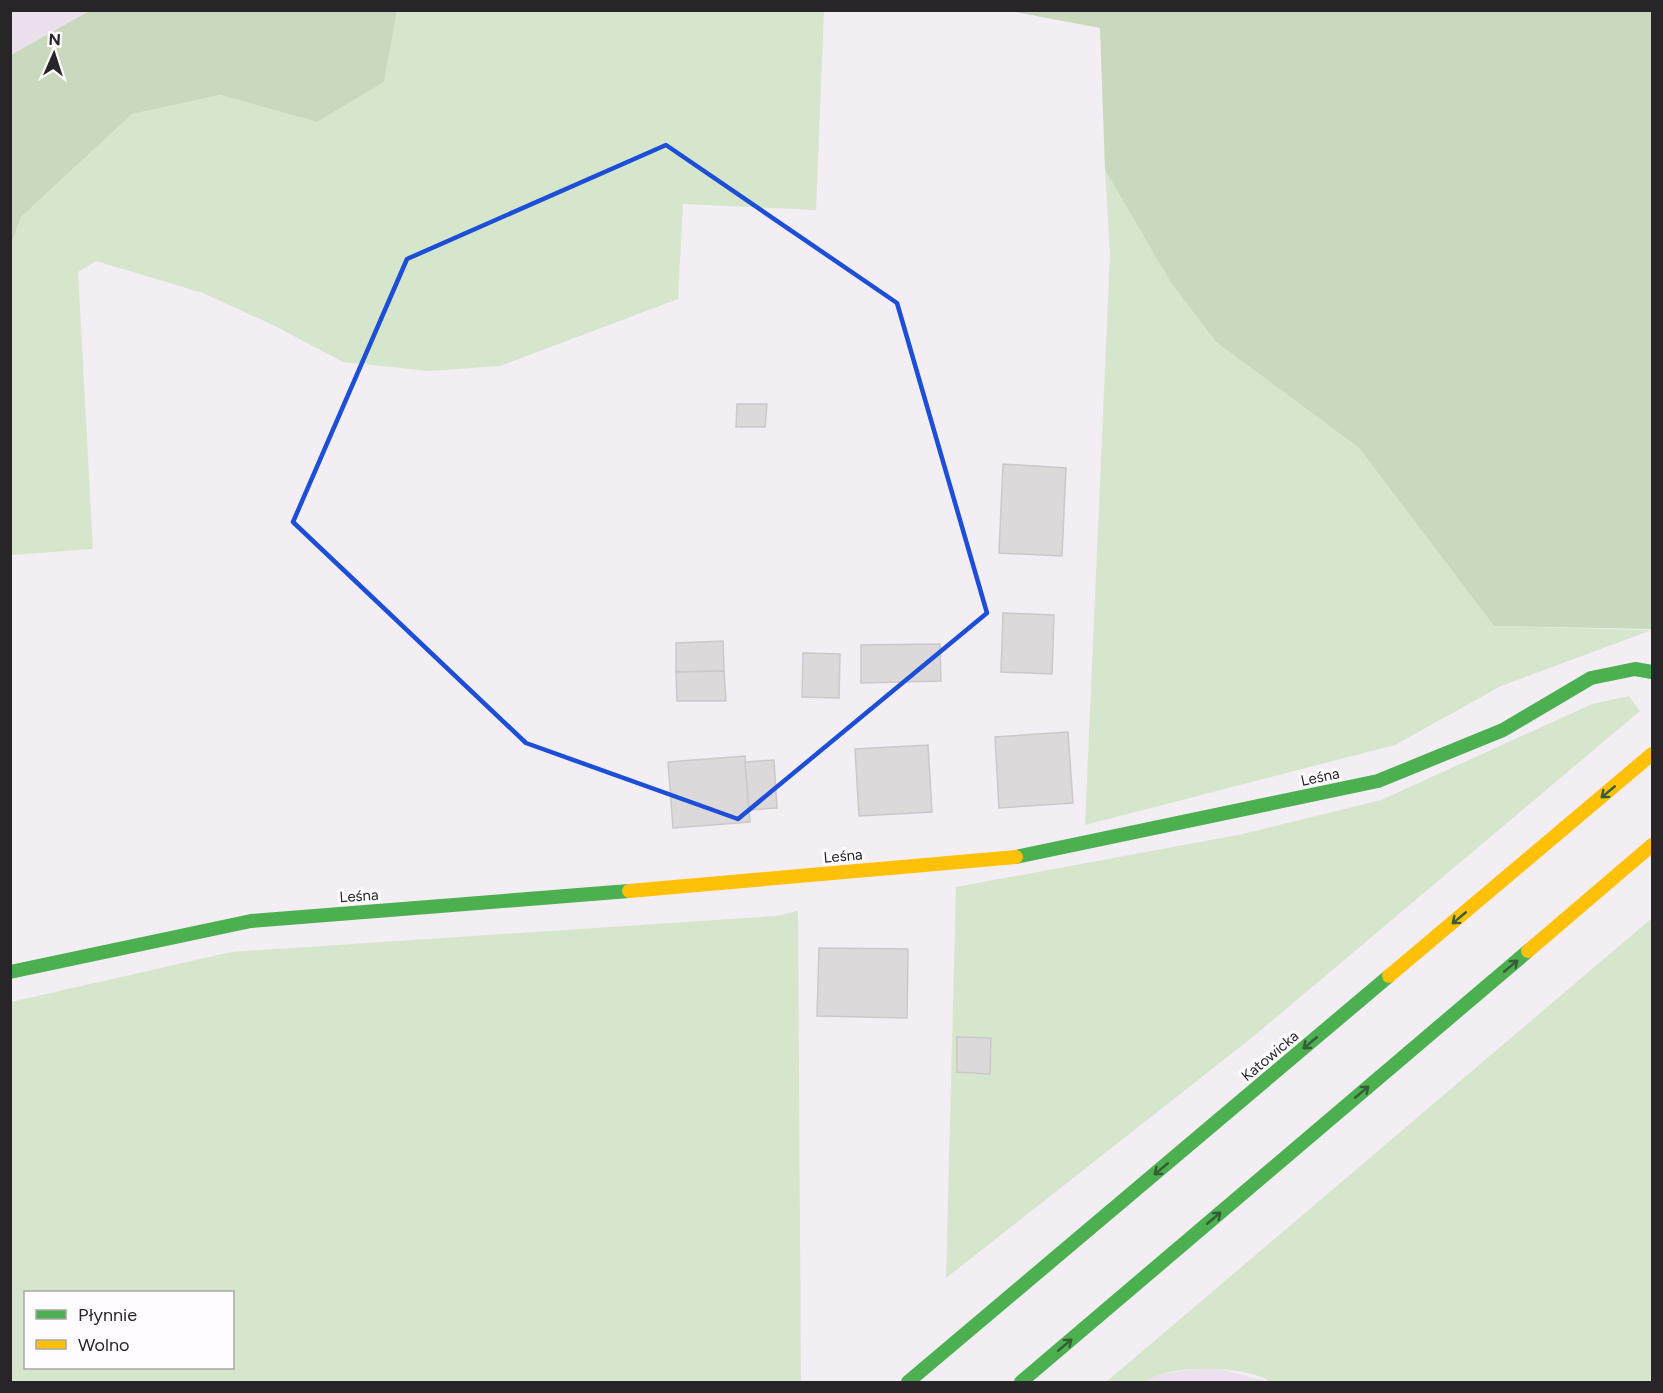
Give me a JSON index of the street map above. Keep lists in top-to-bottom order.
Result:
{
  "streets": {
    "main road": ["Leśna", "Katowicka"]
  },
  "legend": ["Płynnie", "Wolno"],
  "north": "top"
}
